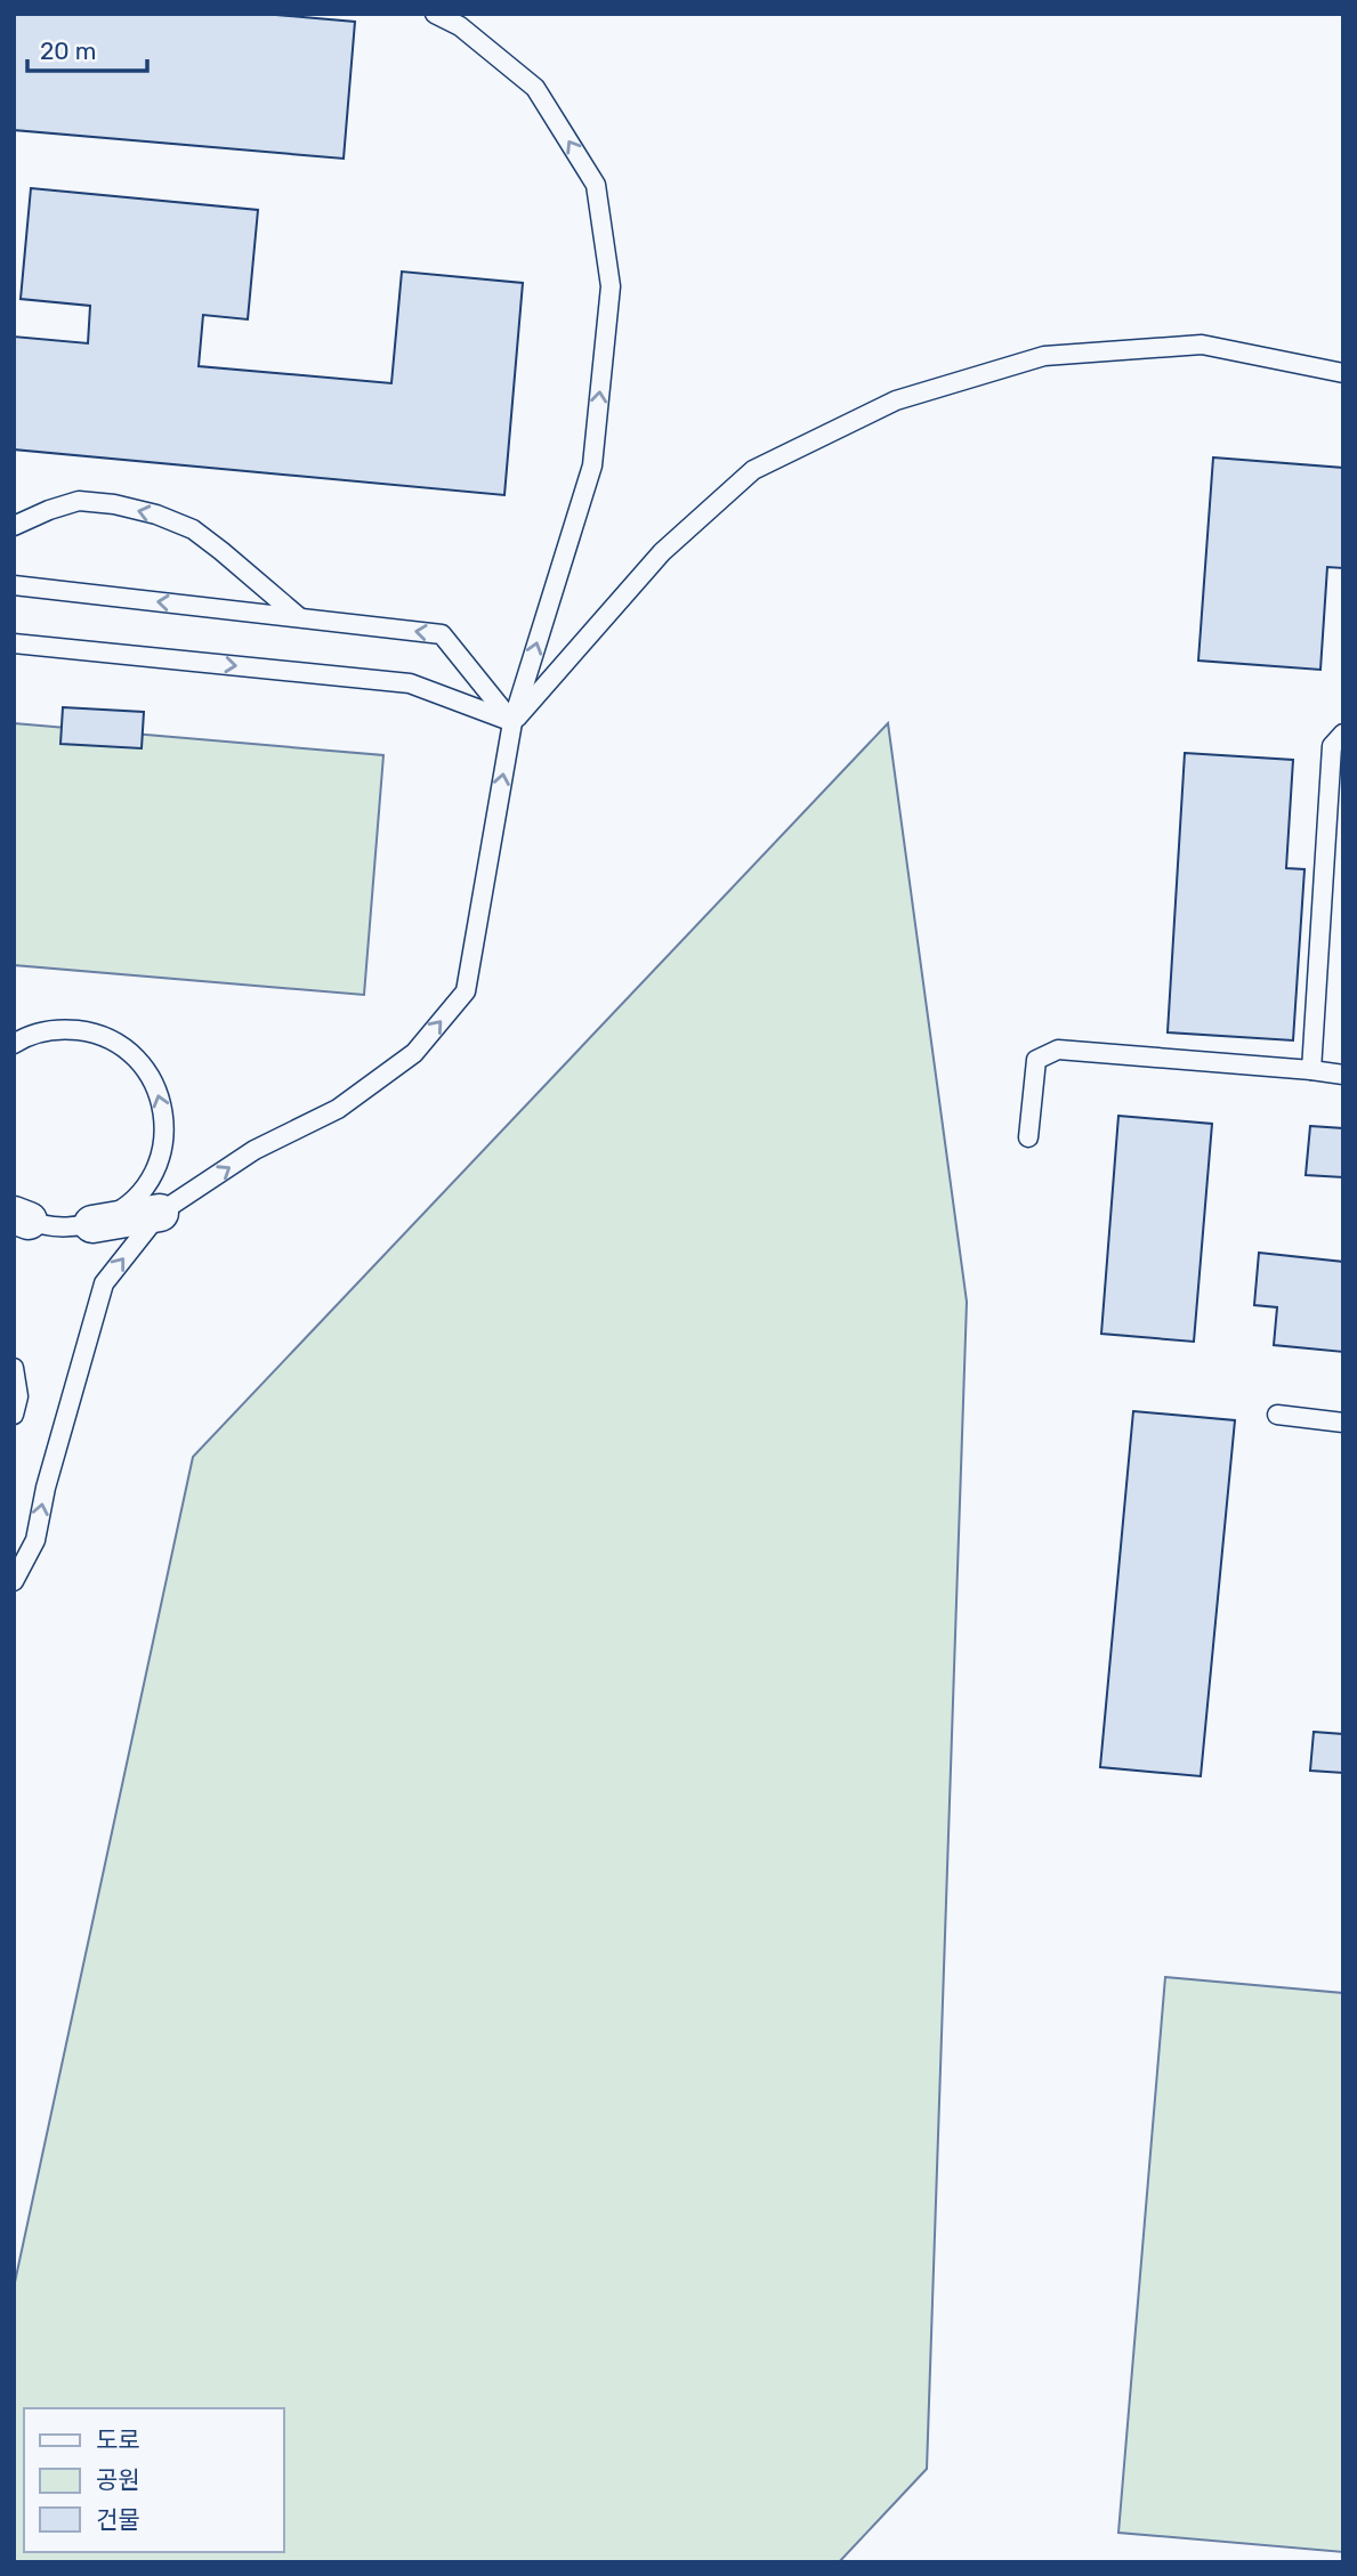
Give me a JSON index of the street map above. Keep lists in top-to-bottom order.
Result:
{
  "legend": ["도로", "공원", "건물"],
  "scale_bar": "20 m"
}
